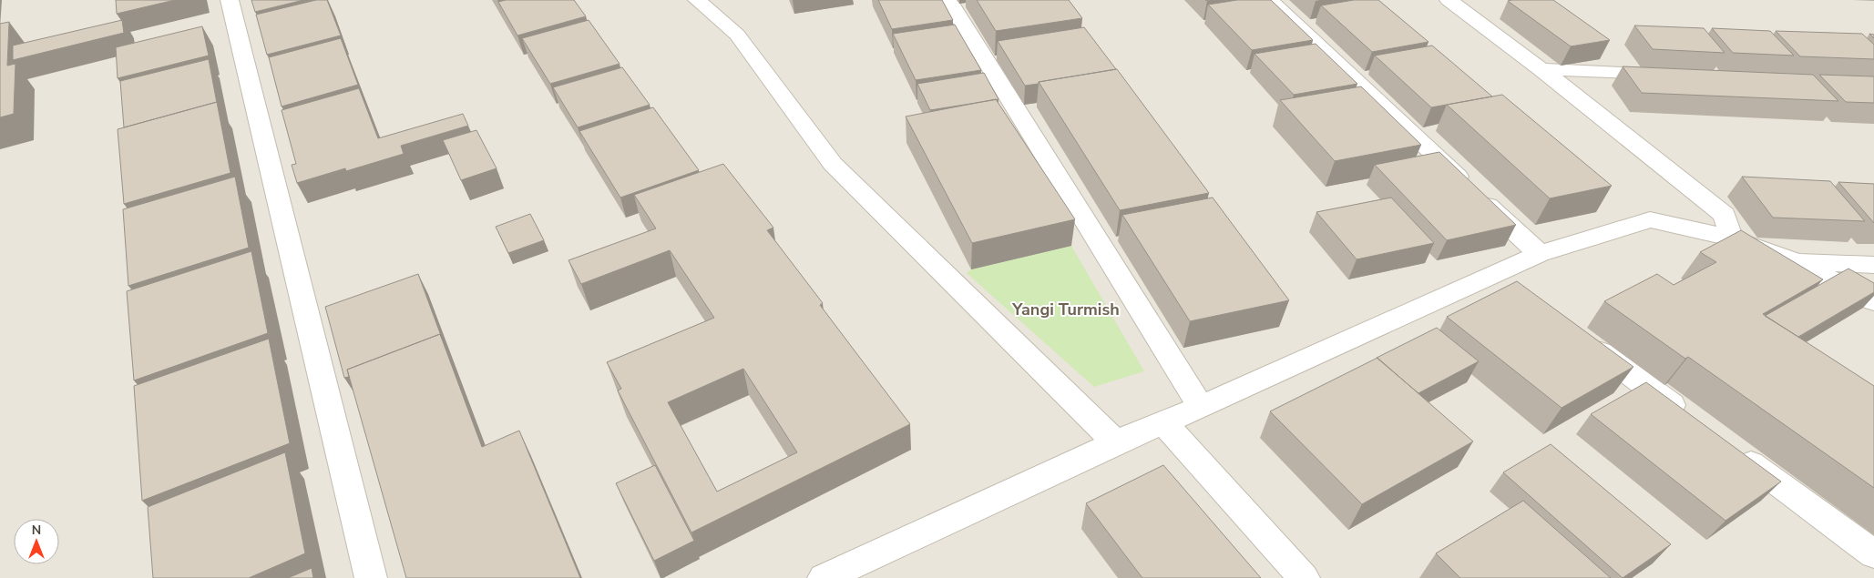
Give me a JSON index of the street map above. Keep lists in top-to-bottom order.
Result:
{
  "districts": ["Yangi Turmish"],
  "north": "top"
}
